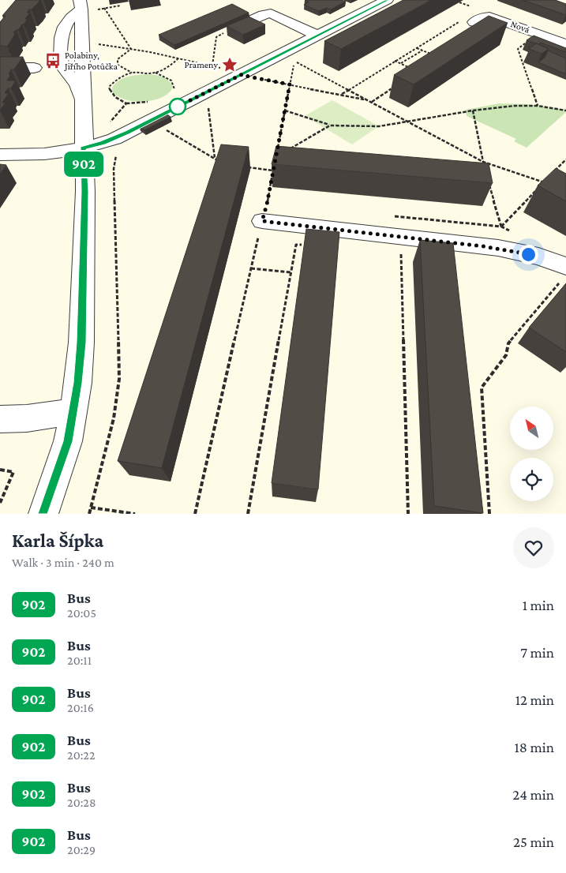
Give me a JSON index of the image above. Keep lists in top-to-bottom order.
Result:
{
  "streets": {
    "street": ["Nová"]
  },
  "places": {
    "bus stop": ["Polabiny, Jiřího Potůčka"],
    "place": ["Prameny"]
  },
  "lines": ["bus line 902"],
  "north": "top left",
  "page": {
    "on_map": "902",
    "heading": ["Karla Šípka", "Walk · 3 min · 240 m"],
    "list": [
      {
        "mark": "902",
        "name": "Bus",
        "note": "20:05",
        "value": "1 min"
      },
      {
        "mark": "902",
        "name": "Bus",
        "note": "20:11",
        "value": "7 min"
      },
      {
        "mark": "902",
        "name": "Bus",
        "note": "20:16",
        "value": "12 min"
      },
      {
        "mark": "902",
        "name": "Bus",
        "note": "20:22",
        "value": "18 min"
      },
      {
        "mark": "902",
        "name": "Bus",
        "note": "20:28",
        "value": "24 min"
      },
      {
        "mark": "902",
        "name": "Bus",
        "note": "20:29",
        "value": "25 min"
      }
    ]
  }
}
